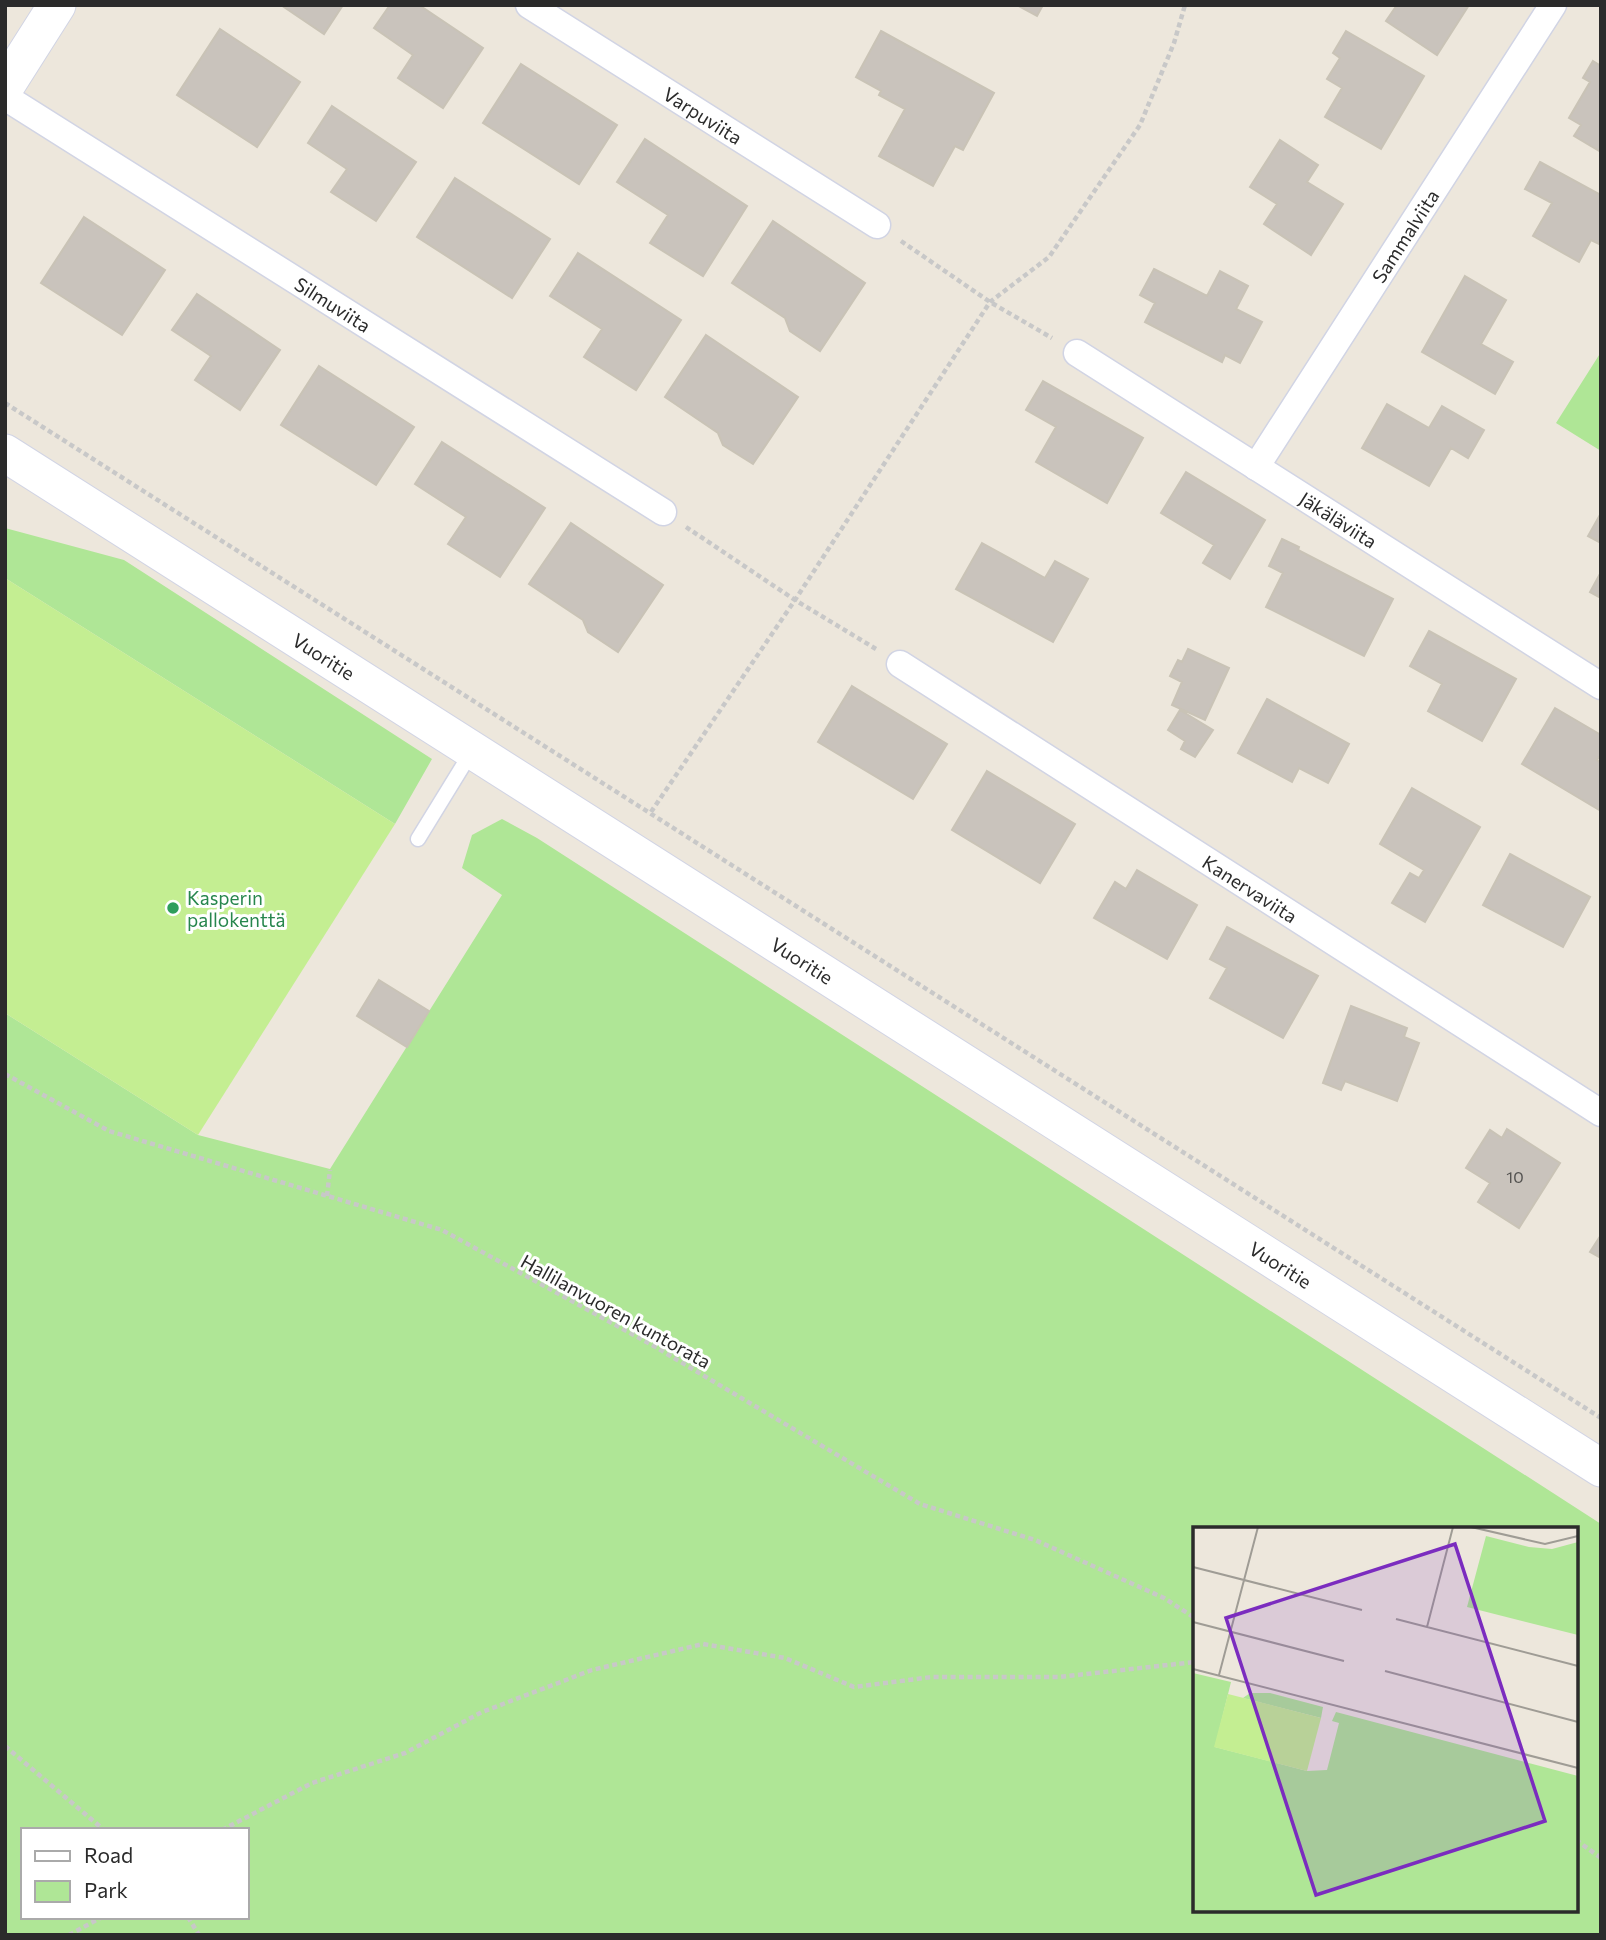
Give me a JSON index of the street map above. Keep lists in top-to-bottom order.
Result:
{
  "streets": {
    "street": [
      "Varpuviita",
      "Sammalviita",
      "Silmuviita",
      "Jäkäläviita",
      "Vuoritie",
      "Kanervaviita"
    ],
    "path": ["Hallilanvuoren kuntorata"]
  },
  "crossings": [
    ["Sammalviita", "Jäkäläviita"]
  ],
  "places": ["Kasperin pallokenttä"],
  "house_numbers": ["10"],
  "legend": ["Road", "Park"]
}
